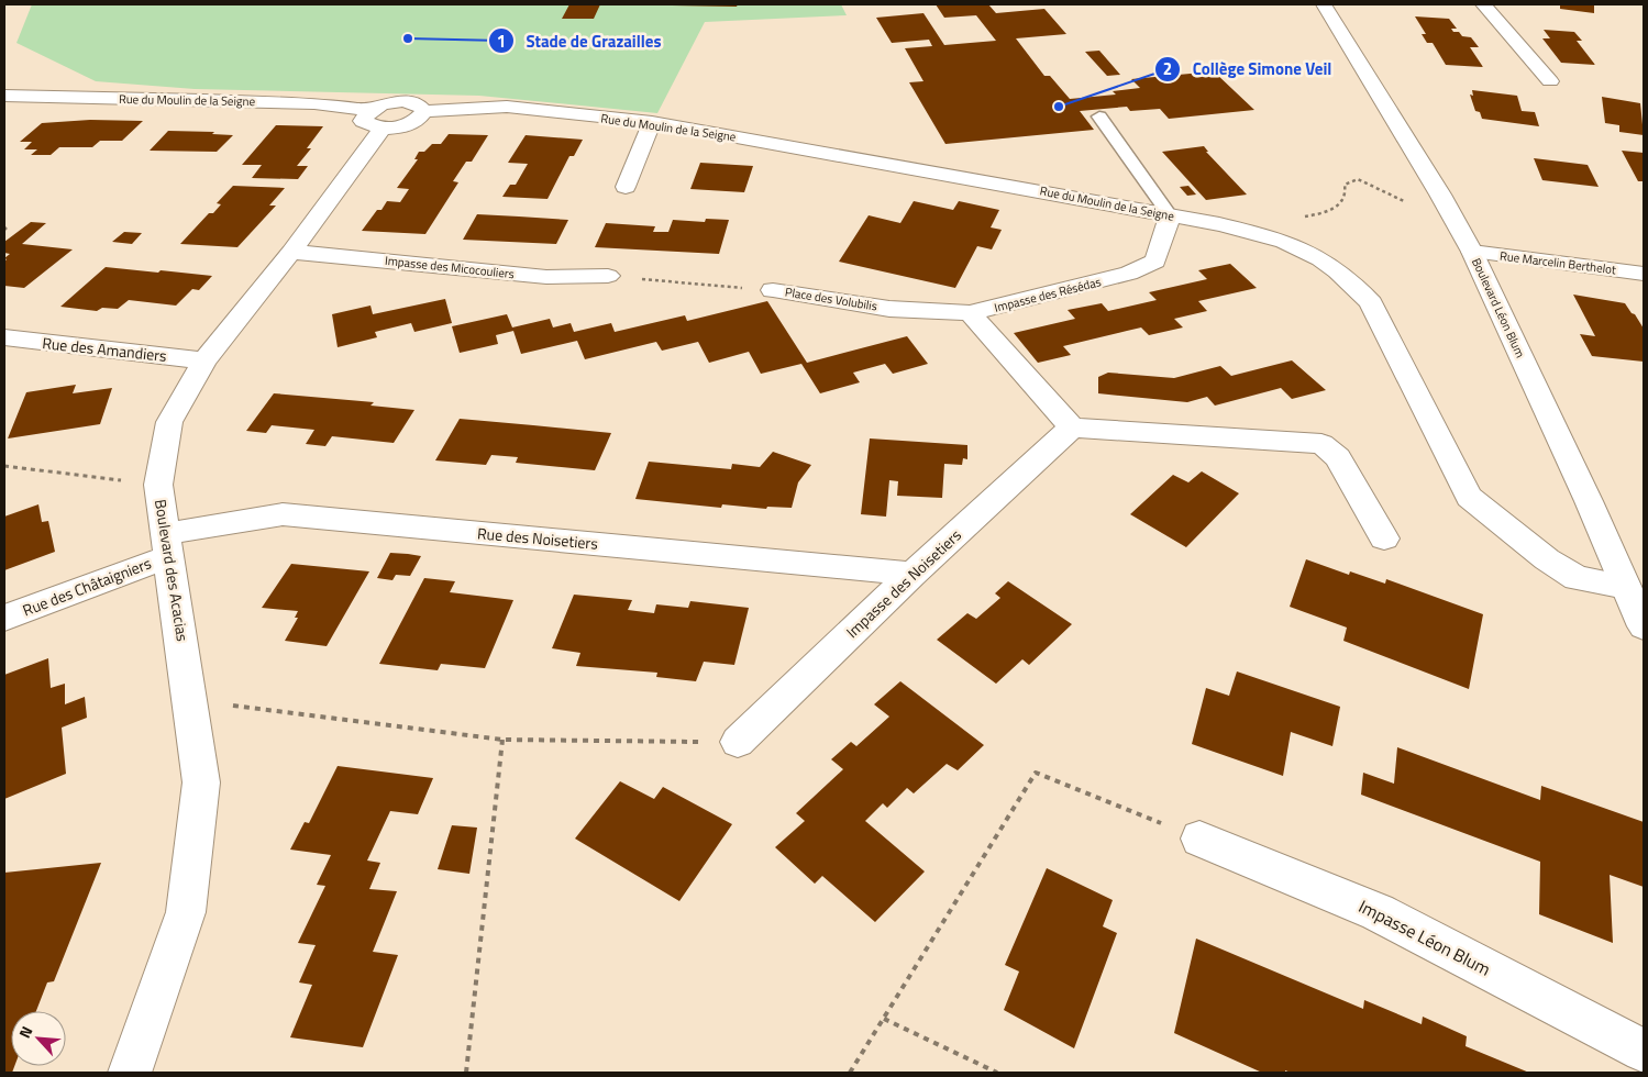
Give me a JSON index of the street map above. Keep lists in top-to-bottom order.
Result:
{
  "streets": {
    "street": [
      "Rue du Moulin de la Seigne",
      "Rue Marcelin Berthelot",
      "Impasse des Micocouliers",
      "Impasse des Résédas",
      "Place des Volubilis",
      "Boulevard Léon Blum",
      "Rue des Amandiers",
      "Rue des Noisetiers",
      "Boulevard des Acacias",
      "Impasse des Noisetiers",
      "Rue des Châtaigniers",
      "Impasse Léon Blum"
    ]
  },
  "crossings": [
    ["Rue du Moulin de la Seigne", "Impasse des Résédas"],
    ["Rue du Moulin de la Seigne", "Boulevard Léon Blum"],
    ["Rue du Moulin de la Seigne", "Boulevard des Acacias"],
    ["Rue Marcelin Berthelot", "Boulevard Léon Blum"],
    ["Impasse des Micocouliers", "Boulevard des Acacias"],
    ["Impasse des Résédas", "Place des Volubilis"],
    ["Rue des Amandiers", "Boulevard des Acacias"],
    ["Rue des Noisetiers", "Boulevard des Acacias"],
    ["Rue des Noisetiers", "Impasse des Noisetiers"],
    ["Rue des Noisetiers", "Rue des Châtaigniers"],
    ["Boulevard des Acacias", "Rue des Châtaigniers"]
  ],
  "places": ["Stade de Grazailles", "Collège Simone Veil"],
  "north": "top left"
}
